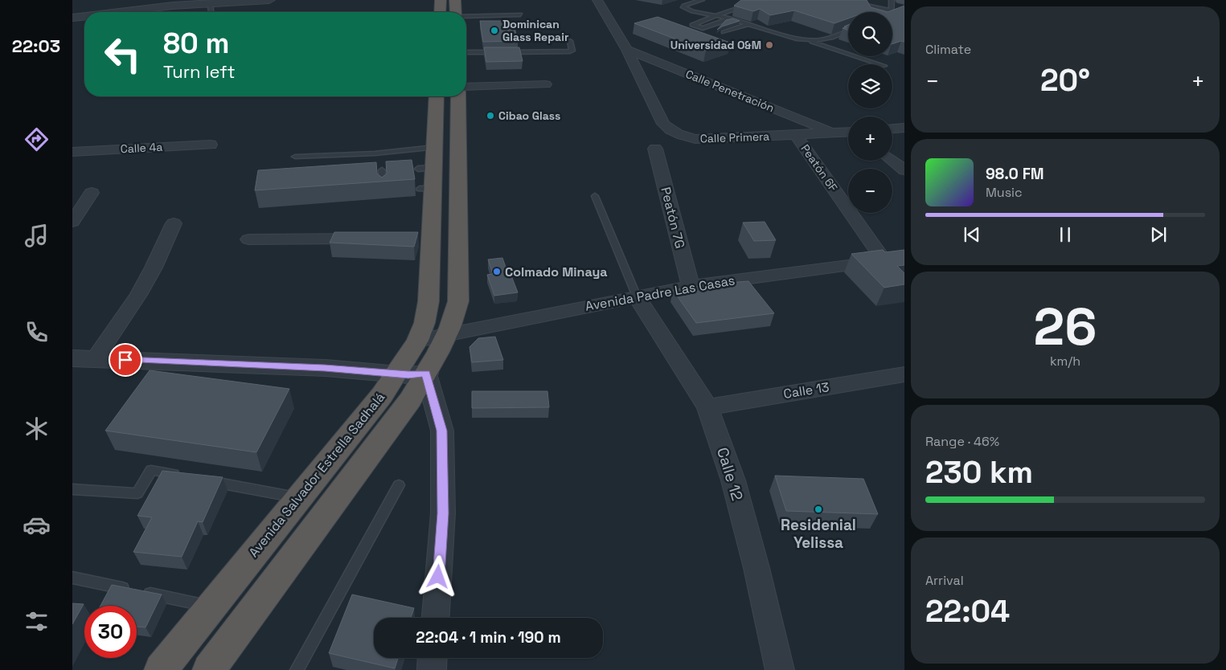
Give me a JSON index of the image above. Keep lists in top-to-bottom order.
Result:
{
  "streets": {
    "highway": ["Avenida Salvador Estrella Sadhalá"],
    "street": [
      "Calle Penetración",
      "Calle Primera",
      "Calle 4a",
      "Peatón 6F",
      "Peatón 7G",
      "Avenida Padre Las Casas",
      "Calle 13",
      "Calle 12"
    ]
  },
  "crossings": [
    ["Calle Penetración", "Calle Primera"],
    ["Calle Primera", "Peatón 6F"],
    ["Peatón 6F", "Avenida Padre Las Casas"],
    ["Peatón 7G", "Avenida Padre Las Casas"],
    ["Avenida Padre Las Casas", "Calle 12"],
    ["Avenida Padre Las Casas", "Avenida Salvador Estrella Sadhalá"],
    ["Calle 13", "Calle 12"]
  ],
  "places": [
    "Dominican Glass Repair",
    "Universidad O&M",
    "Cibao Glass",
    "Colmado Minaya",
    "Residenial Yelissa"
  ],
  "page": {
    "tabs": "22:03",
    "tile": [
      "Climate",
      ["26", "km/h"],
      ["Range · 46%", "230 km"],
      ["Arrival", "22:04"]
    ],
    "map_buttons": ["+", "−"],
    "turn": ["80 m", "Turn left"],
    "heat": ["−", "20°", "+"],
    "song": ["98.0 FM", "Music"],
    "limit": "30",
    "trip": "22:04 · 1 min · 190 m"
  }
}
